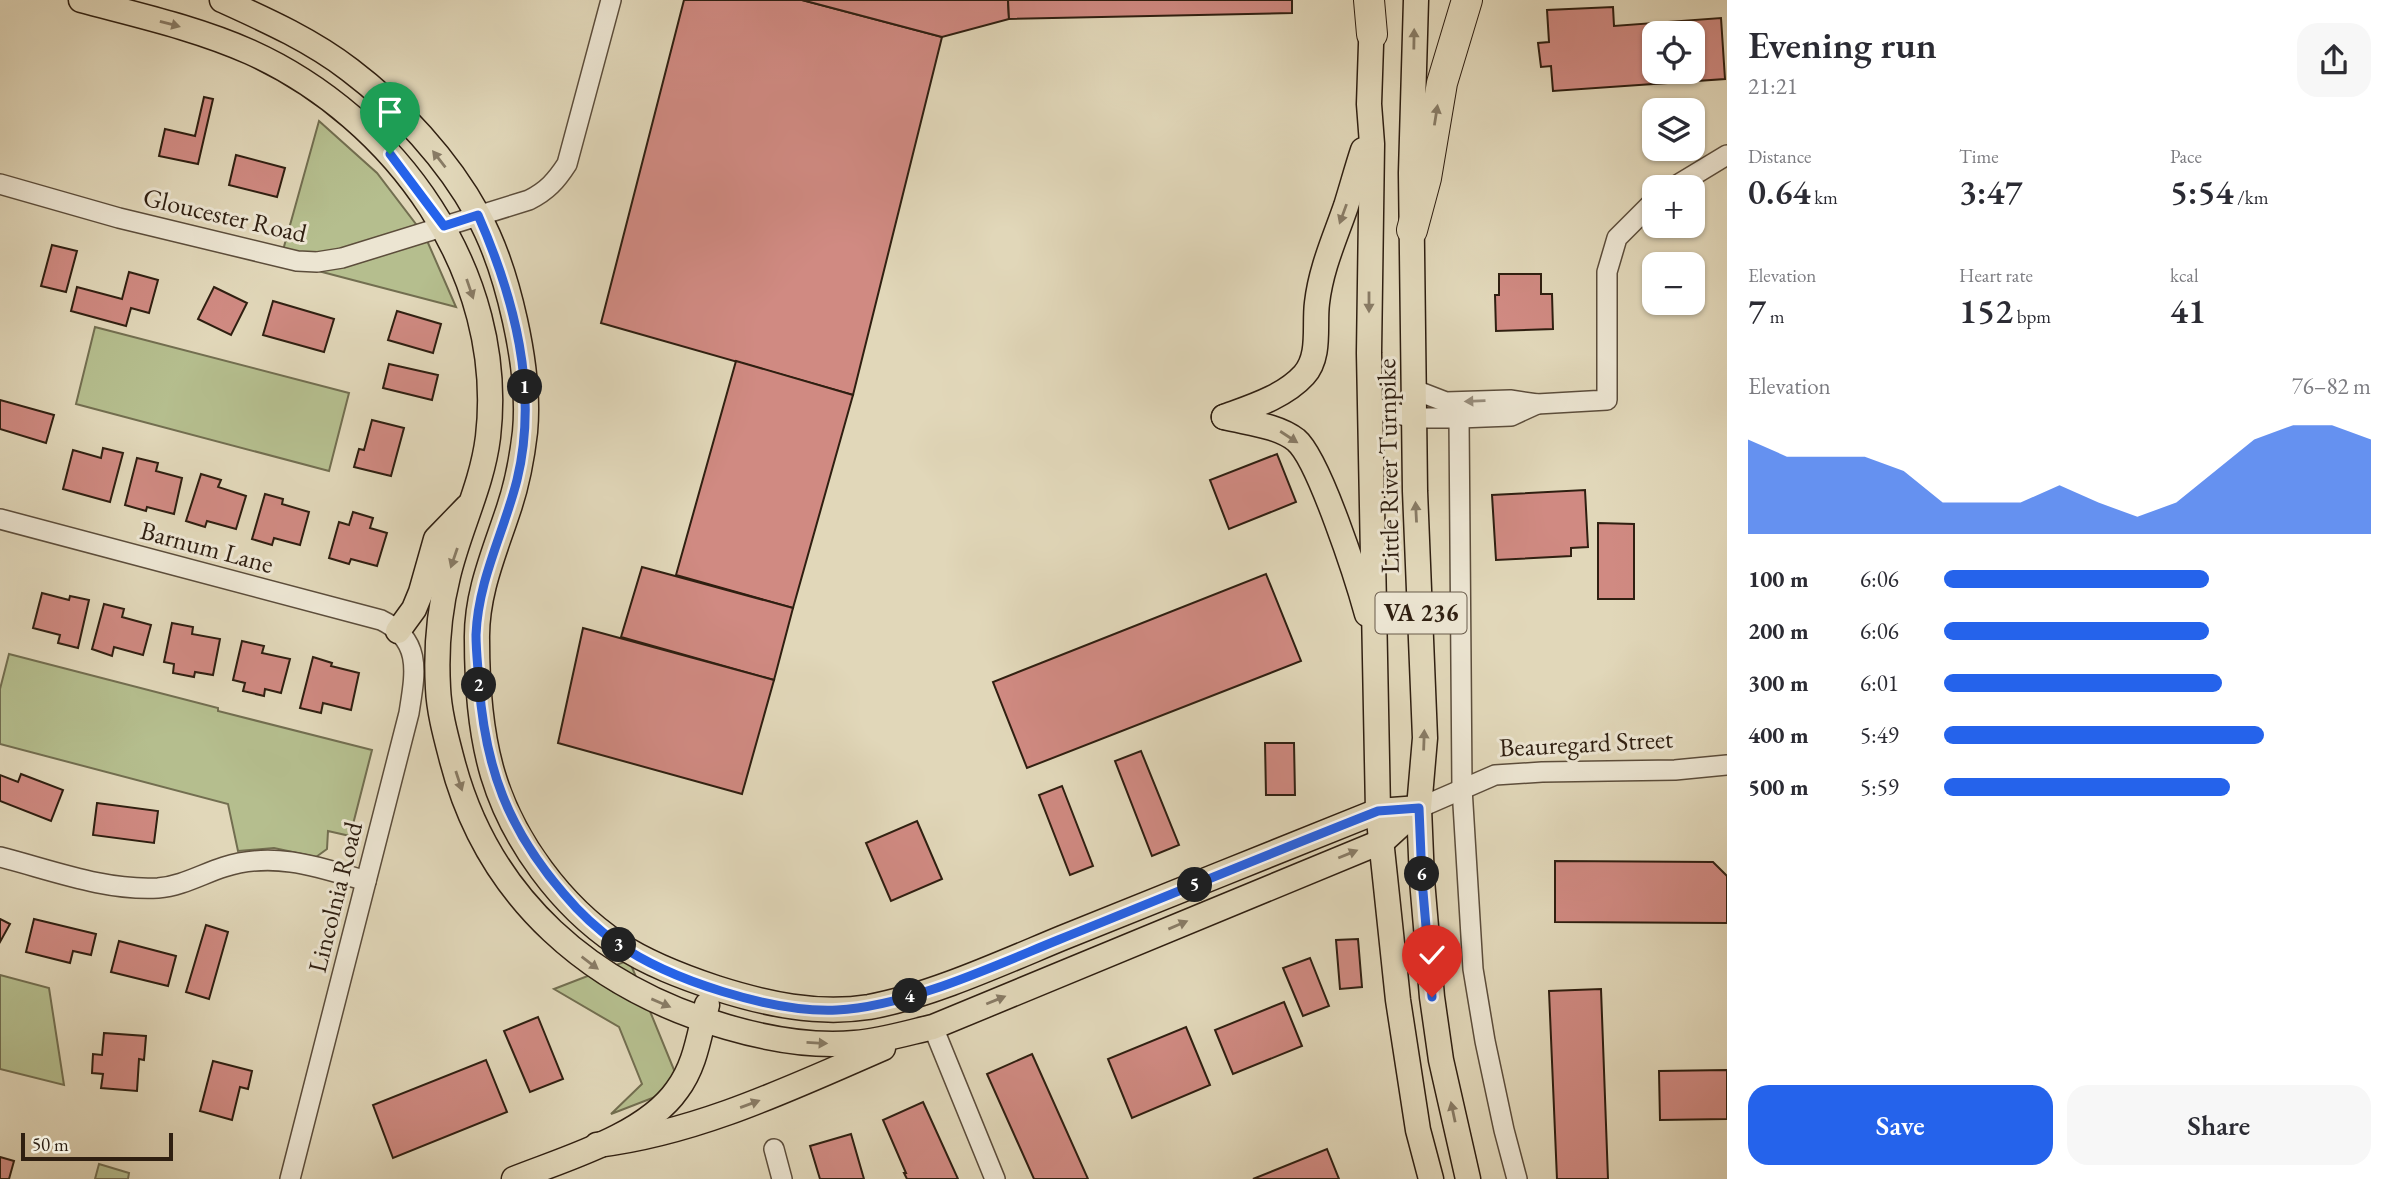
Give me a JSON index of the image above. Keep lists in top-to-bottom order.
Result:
{
  "streets": {
    "main road": ["Little River Turnpike", "VA 236", "Beauregard Street"],
    "street": ["Gloucester Road", "Barnum Lane", "Lincolnia Road"]
  },
  "crossings": [
    ["Little River Turnpike", "Beauregard Street"],
    ["Barnum Lane", "Lincolnia Road"]
  ],
  "scale_bar": "50 m",
  "page": {
    "heading": ["Evening run", "21:21"],
    "map_buttons": ["+", "−"],
    "stats": [
      ["Distance", "0.64 km"],
      ["Time", "3:47"],
      ["Pace", "5:54 /km"],
      ["Elevation", "7 m"],
      ["Heart rate", "152 bpm"],
      ["kcal", "41"]
    ],
    "chart": ["Elevation", "76–82 m"],
    "pins": [
      "1",
      "2",
      "6",
      "5",
      "3",
      "4"
    ],
    "list": [
      {
        "name": "100 m",
        "note": "6:06"
      },
      {
        "name": "200 m",
        "note": "6:06"
      },
      {
        "name": "300 m",
        "note": "6:01"
      },
      {
        "name": "400 m",
        "note": "5:49"
      },
      {
        "name": "500 m",
        "note": "5:59"
      }
    ],
    "buttons": ["Save", "Share"],
    "scale": "50 m"
  }
}
